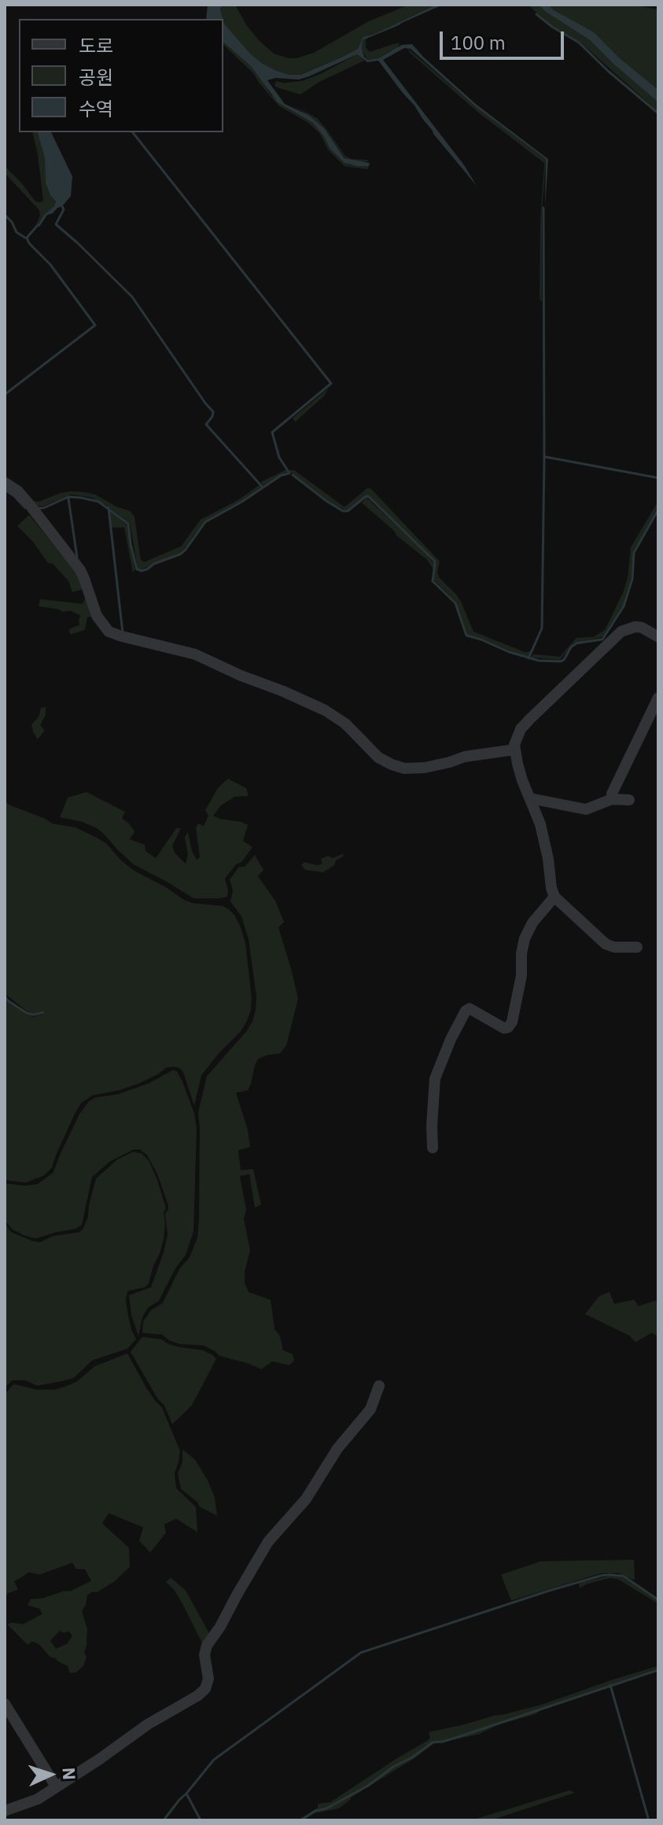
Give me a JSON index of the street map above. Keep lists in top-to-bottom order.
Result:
{
  "legend": ["도로", "공원", "수역"],
  "scale_bar": "100 m",
  "north": "right"
}
